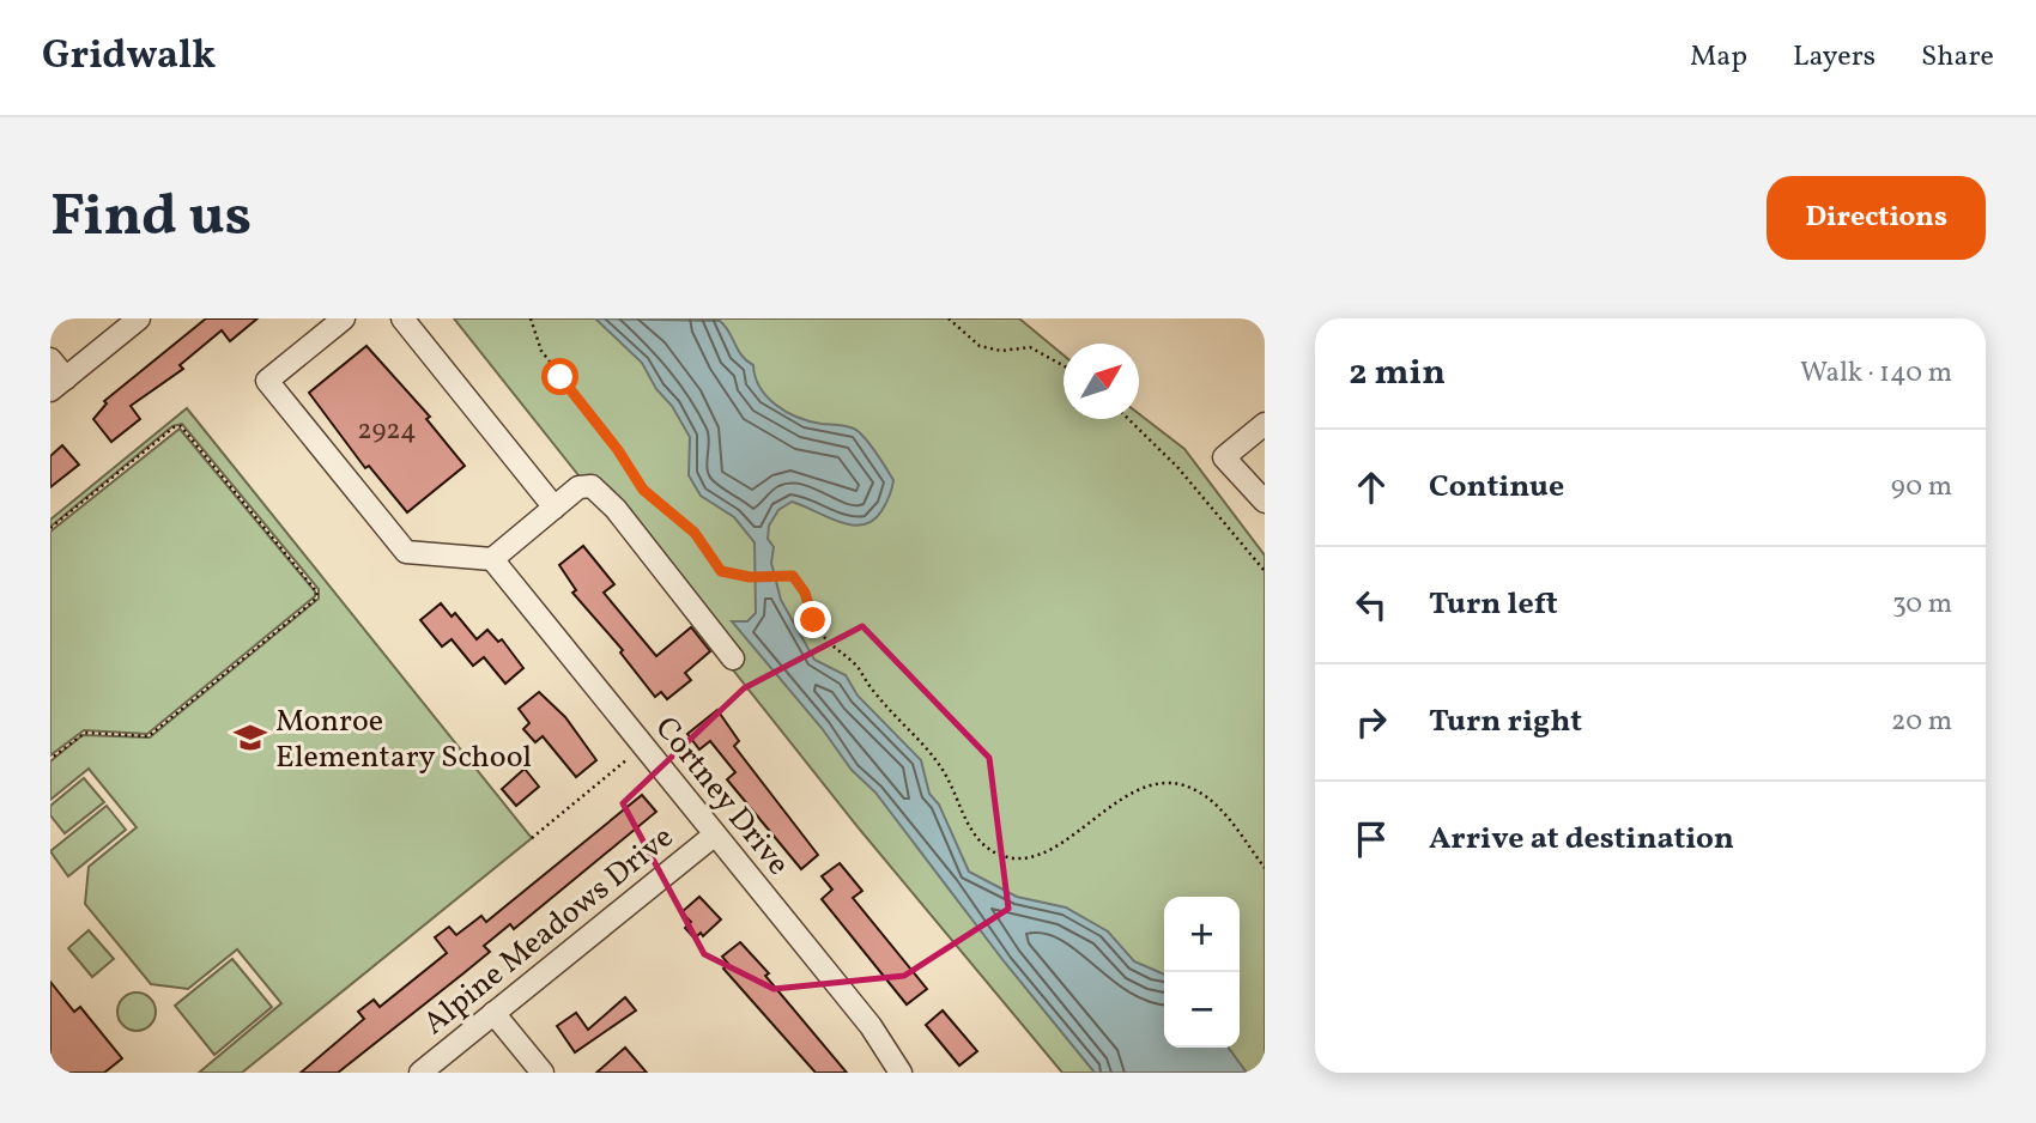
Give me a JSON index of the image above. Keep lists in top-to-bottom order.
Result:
{
  "streets": {
    "street": ["Cortney Drive", "Alpine Meadows Drive"]
  },
  "crossings": [
    ["Cortney Drive", "Alpine Meadows Drive"]
  ],
  "places": {
    "school or university": ["Monroe Elementary School"]
  },
  "house_numbers": ["2924"],
  "north": "top right",
  "page": {
    "header": "Gridwalk",
    "nav": ["Map", "Layers", "Share"],
    "buttons": "Directions",
    "title": "Find us",
    "heading": ["2 min", "Walk · 140 m"],
    "list": [
      ["Continue", "90 m"],
      ["Turn left", "30 m"],
      ["Turn right", "20 m"],
      "Arrive at destination"
    ],
    "map_buttons": ["+", "−"]
  }
}
